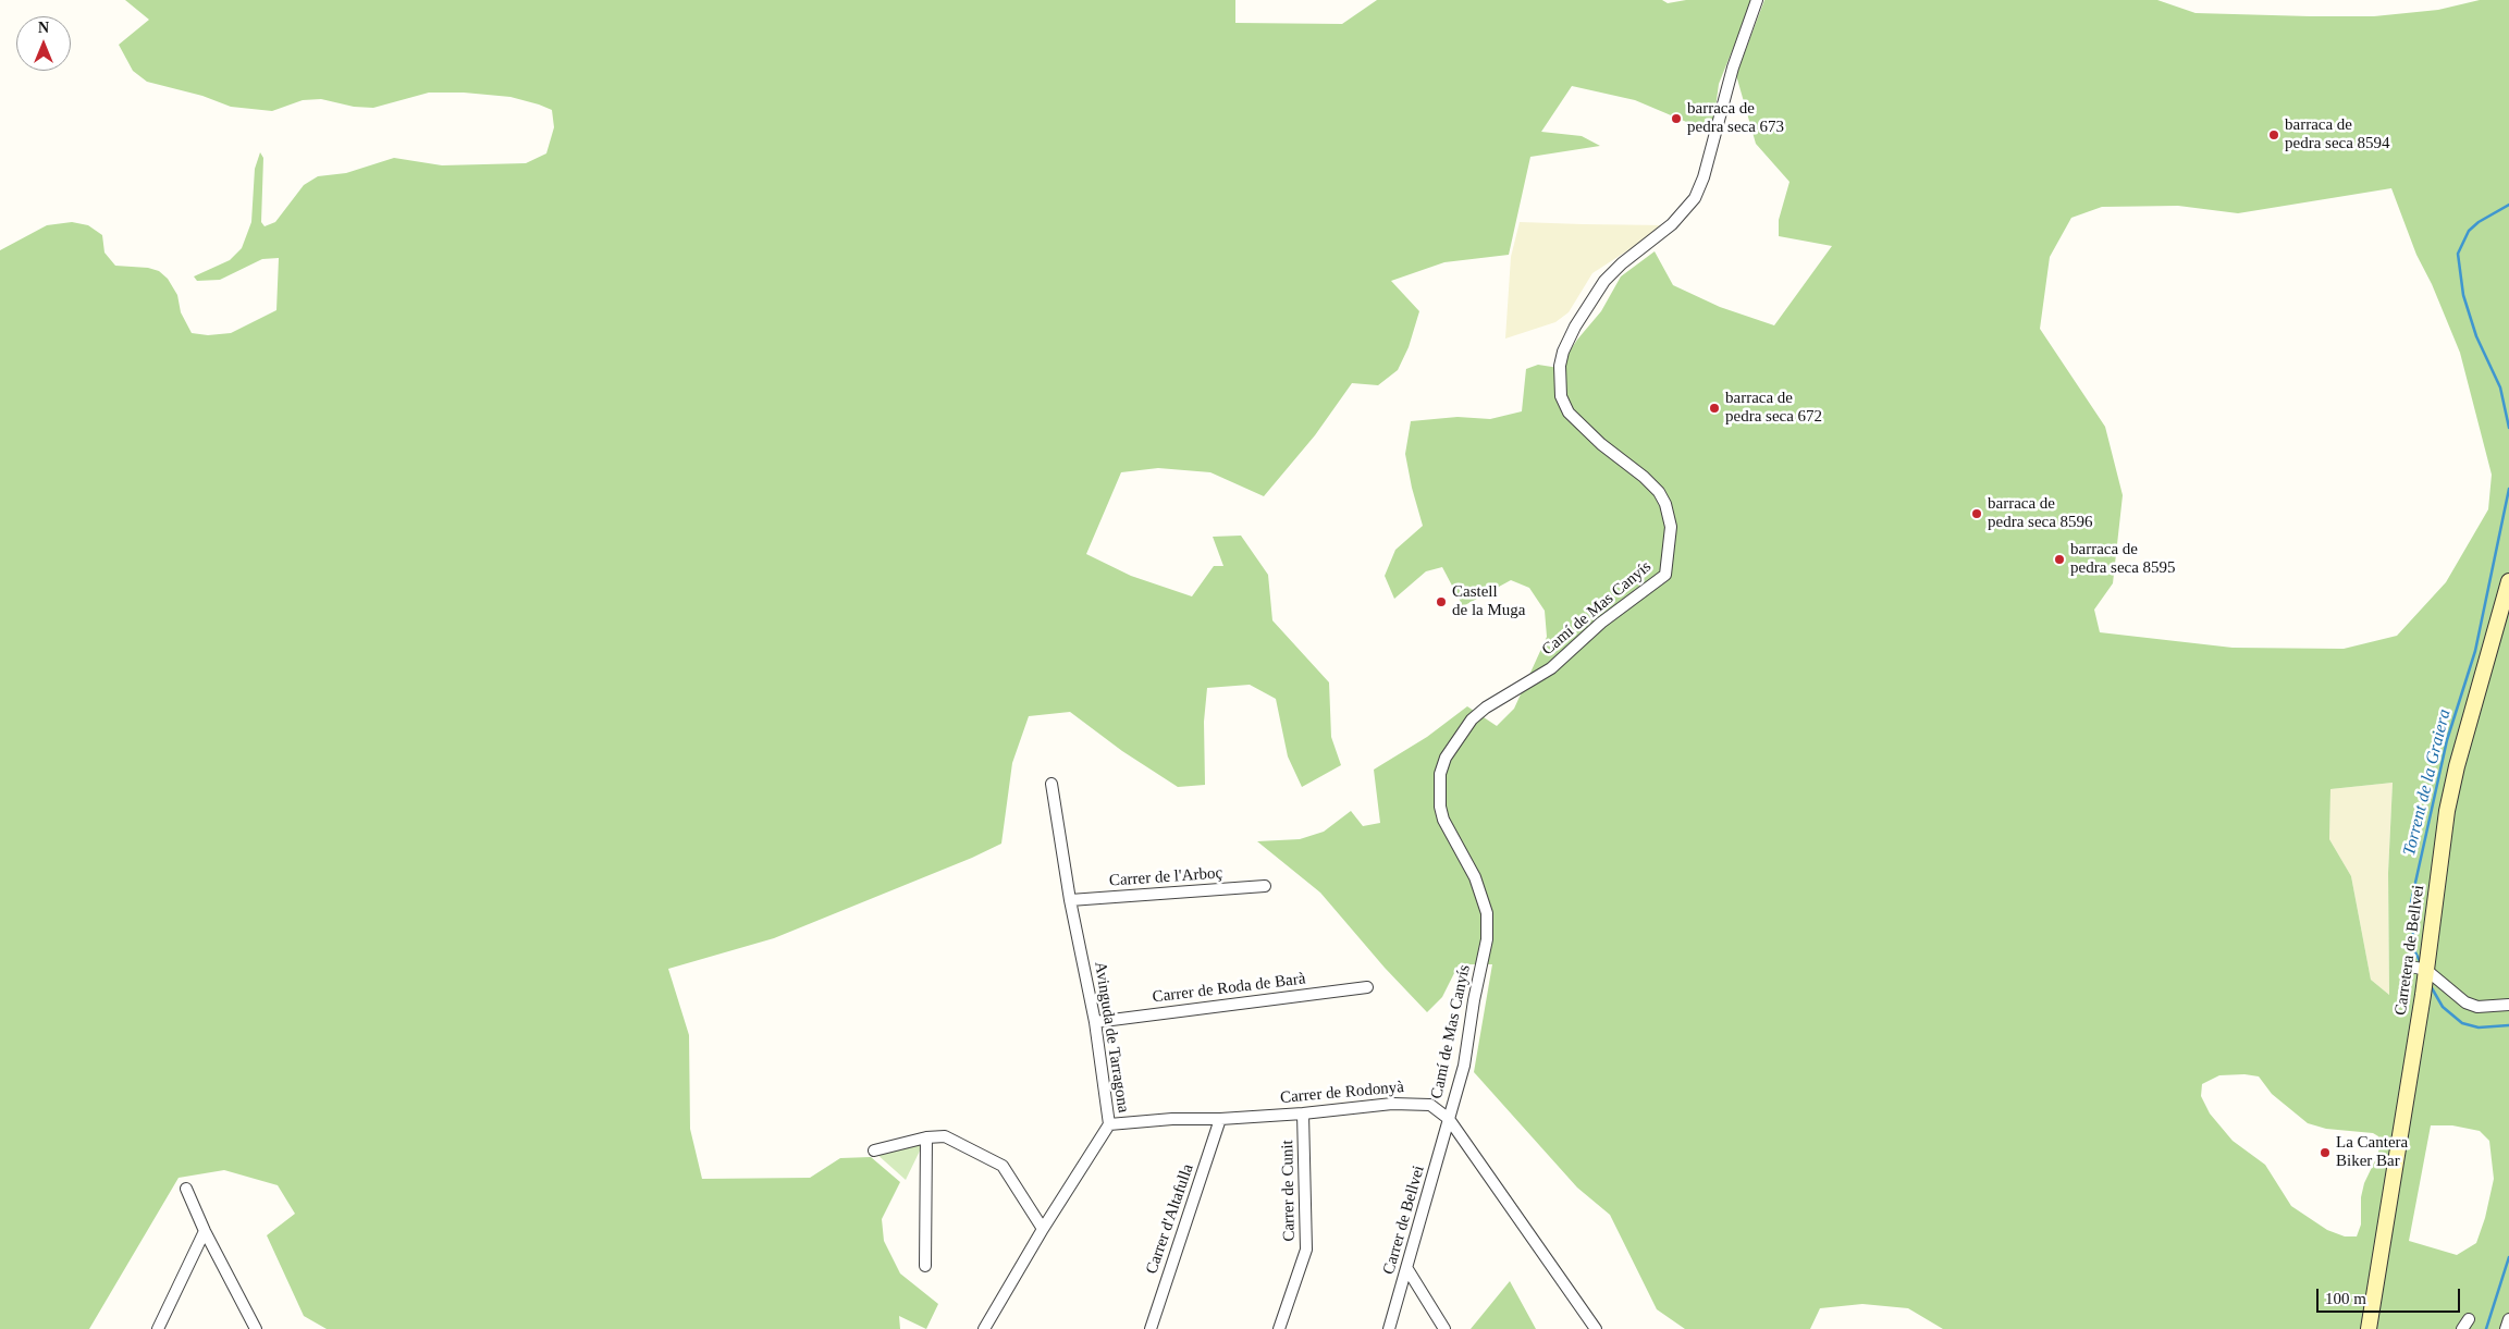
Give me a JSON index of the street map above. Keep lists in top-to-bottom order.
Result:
{
  "streets": {
    "main road": ["Carretera de Bellvei"],
    "street": [
      "Camí de Mas Canyís",
      "Carrer de l'Arboç",
      "Carrer de Roda de Barà",
      "Avinguda de Tarragona",
      "Carrer de Rodonyà",
      "Carrer de Cunit",
      "Carrer d'Altafulla",
      "Carrer de Bellvei"
    ]
  },
  "crossings": [
    ["Camí de Mas Canyís", "Carrer de Rodonyà"],
    ["Camí de Mas Canyís", "Carrer de Bellvei"],
    ["Carrer de l'Arboç", "Avinguda de Tarragona"],
    ["Carrer de Roda de Barà", "Avinguda de Tarragona"],
    ["Avinguda de Tarragona", "Carrer de Rodonyà"],
    ["Carrer de Rodonyà", "Carrer de Cunit"],
    ["Carrer de Rodonyà", "Carrer d'Altafulla"],
    ["Carrer de Rodonyà", "Carrer de Bellvei"]
  ],
  "water": ["Torrent de la Graiera"],
  "places": [
    "barraca de pedra seca 673",
    "barraca de pedra seca 8594",
    "barraca de pedra seca 672",
    "barraca de pedra seca 8596",
    "barraca de pedra seca 8595",
    "Castell de la Muga",
    "La Cantera Biker Bar"
  ],
  "scale_bar": "100 m",
  "north": "top"
}
